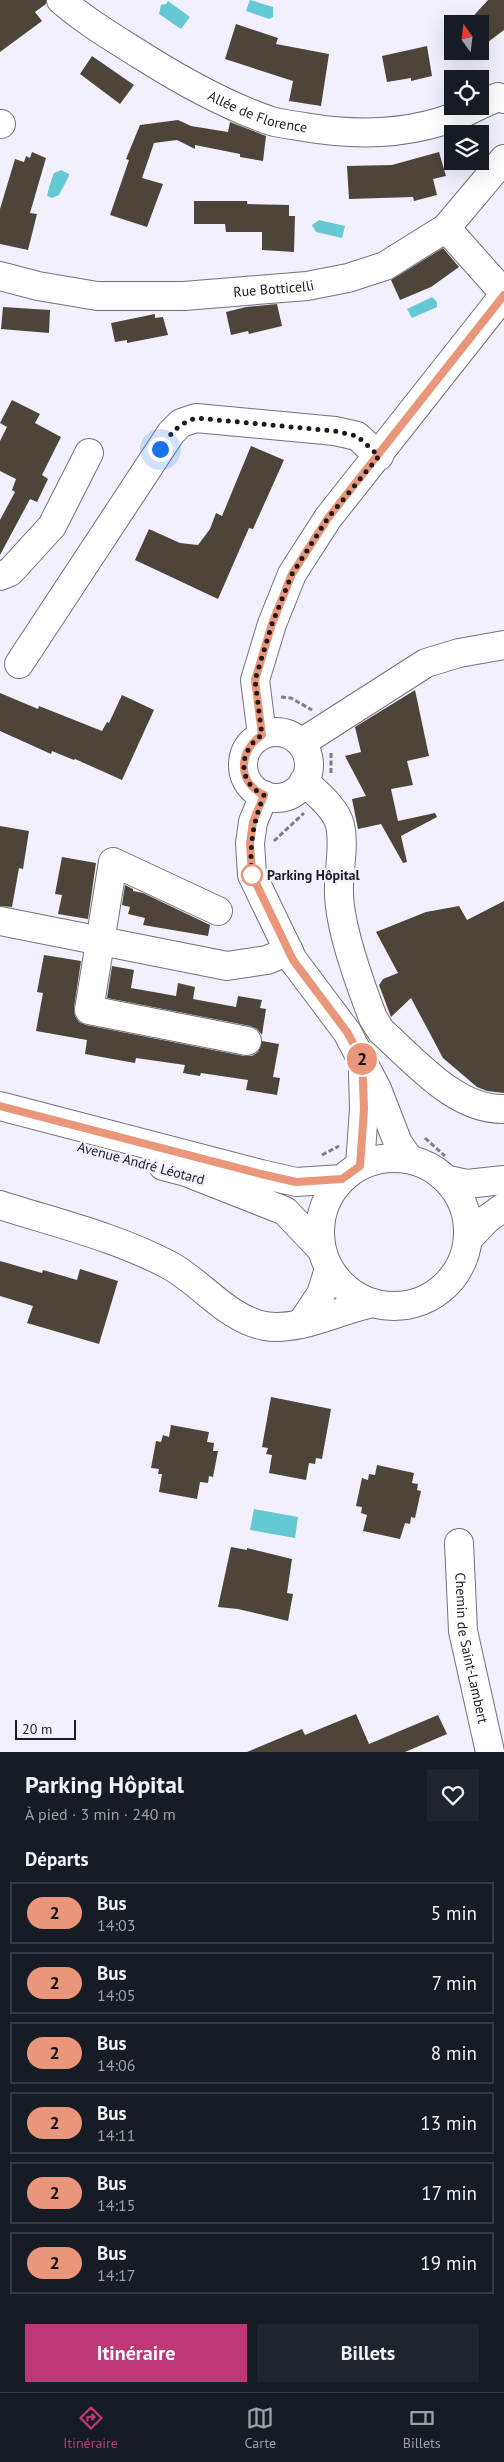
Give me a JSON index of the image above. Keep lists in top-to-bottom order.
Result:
{
  "streets": {
    "street": [
      "Allée de Florence",
      "Rue Botticelli",
      "Avenue André Léotard",
      "Chemin de Saint-Lambert"
    ]
  },
  "places": ["Parking Hôpital"],
  "lines": ["bus line 2"],
  "scale_bar": "20 m",
  "north": "top",
  "page": {
    "on_map": "2",
    "scale": "20 m",
    "heading": [
      ["Parking Hôpital", "À pied · 3 min · 240 m"],
      "Départs"
    ],
    "list": [
      {
        "mark": "2",
        "name": "Bus",
        "note": "14:03",
        "value": "5 min"
      },
      {
        "mark": "2",
        "name": "Bus",
        "note": "14:05",
        "value": "7 min"
      },
      {
        "mark": "2",
        "name": "Bus",
        "note": "14:06",
        "value": "8 min"
      },
      {
        "mark": "2",
        "name": "Bus",
        "note": "14:11",
        "value": "13 min"
      },
      {
        "mark": "2",
        "name": "Bus",
        "note": "14:15",
        "value": "17 min"
      },
      {
        "mark": "2",
        "name": "Bus",
        "note": "14:17",
        "value": "19 min"
      }
    ],
    "buttons": ["Itinéraire", "Billets"],
    "tabs": ["Itinéraire", "Carte", "Billets"]
  }
}
